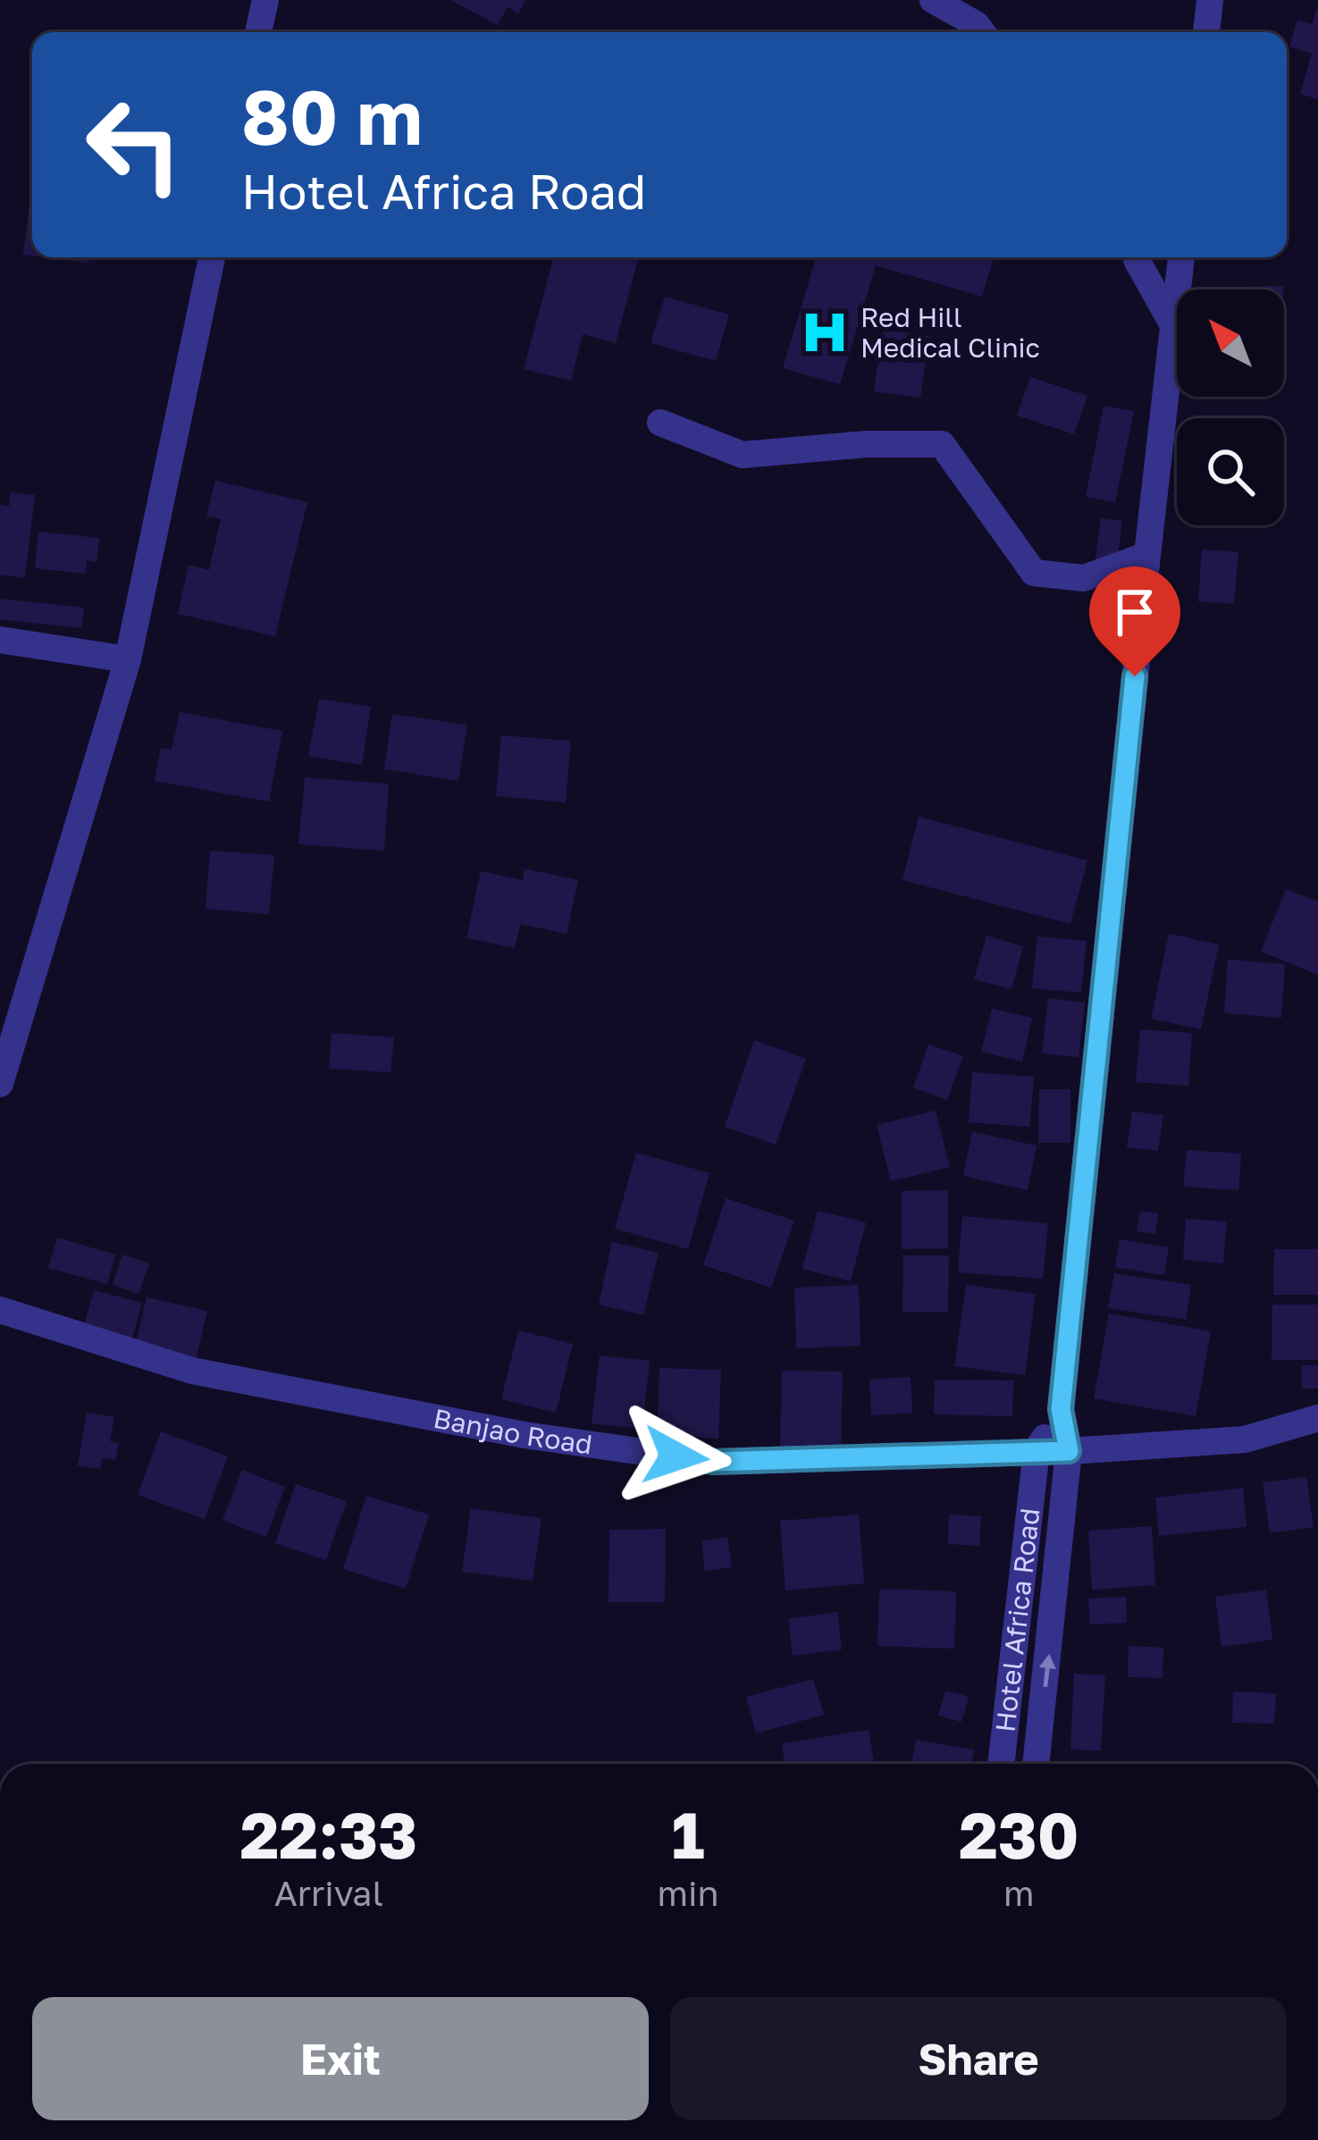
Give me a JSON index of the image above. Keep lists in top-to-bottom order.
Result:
{
  "streets": {
    "street": ["Banjao Road", "Hotel Africa Road"]
  },
  "crossings": [
    ["Banjao Road", "Hotel Africa Road"]
  ],
  "places": {
    "hospital": ["Red Hill Medical Clinic"]
  },
  "north": "top left",
  "page": {
    "turn": ["80 m", "Hotel Africa Road"],
    "eta": [
      "22:33",
      "Arrival",
      "1",
      "min",
      "230",
      "m"
    ],
    "buttons": ["Exit", "Share"]
  }
}
